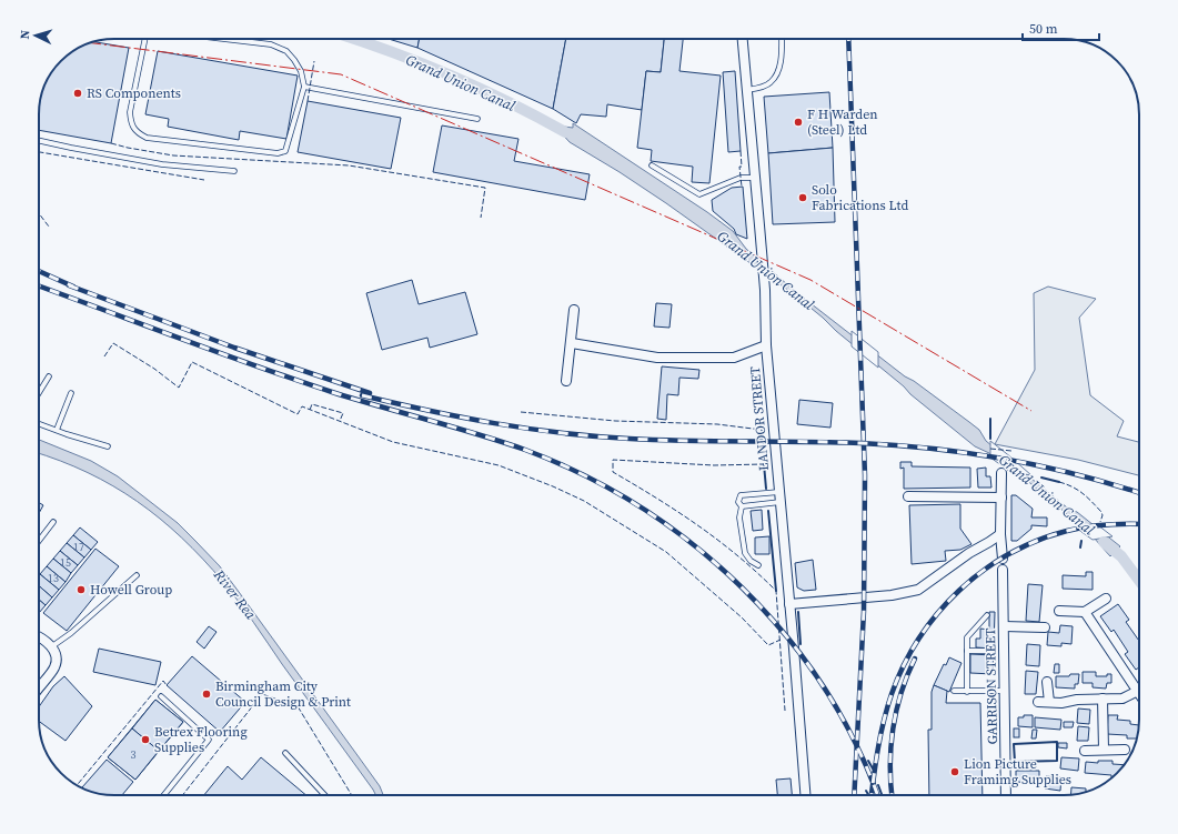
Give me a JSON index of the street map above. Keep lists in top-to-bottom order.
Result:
{
  "streets": {
    "street": ["LANDOR STREET", "GARRISON STREET"]
  },
  "water": ["Grand Union Canal", "River Rea"],
  "places": [
    "RS Components",
    "F H Warden (Steel) Ltd",
    "Solo Fabrications Ltd",
    "Howell Group",
    "Birmingham City Council Design & Print",
    "Betrex Flooring Supplies",
    "Lion Picture Framimg Supplies"
  ],
  "house_numbers": [
    "17",
    "15",
    "13",
    "3"
  ],
  "scale_bar": "50 m",
  "north": "left"
}
